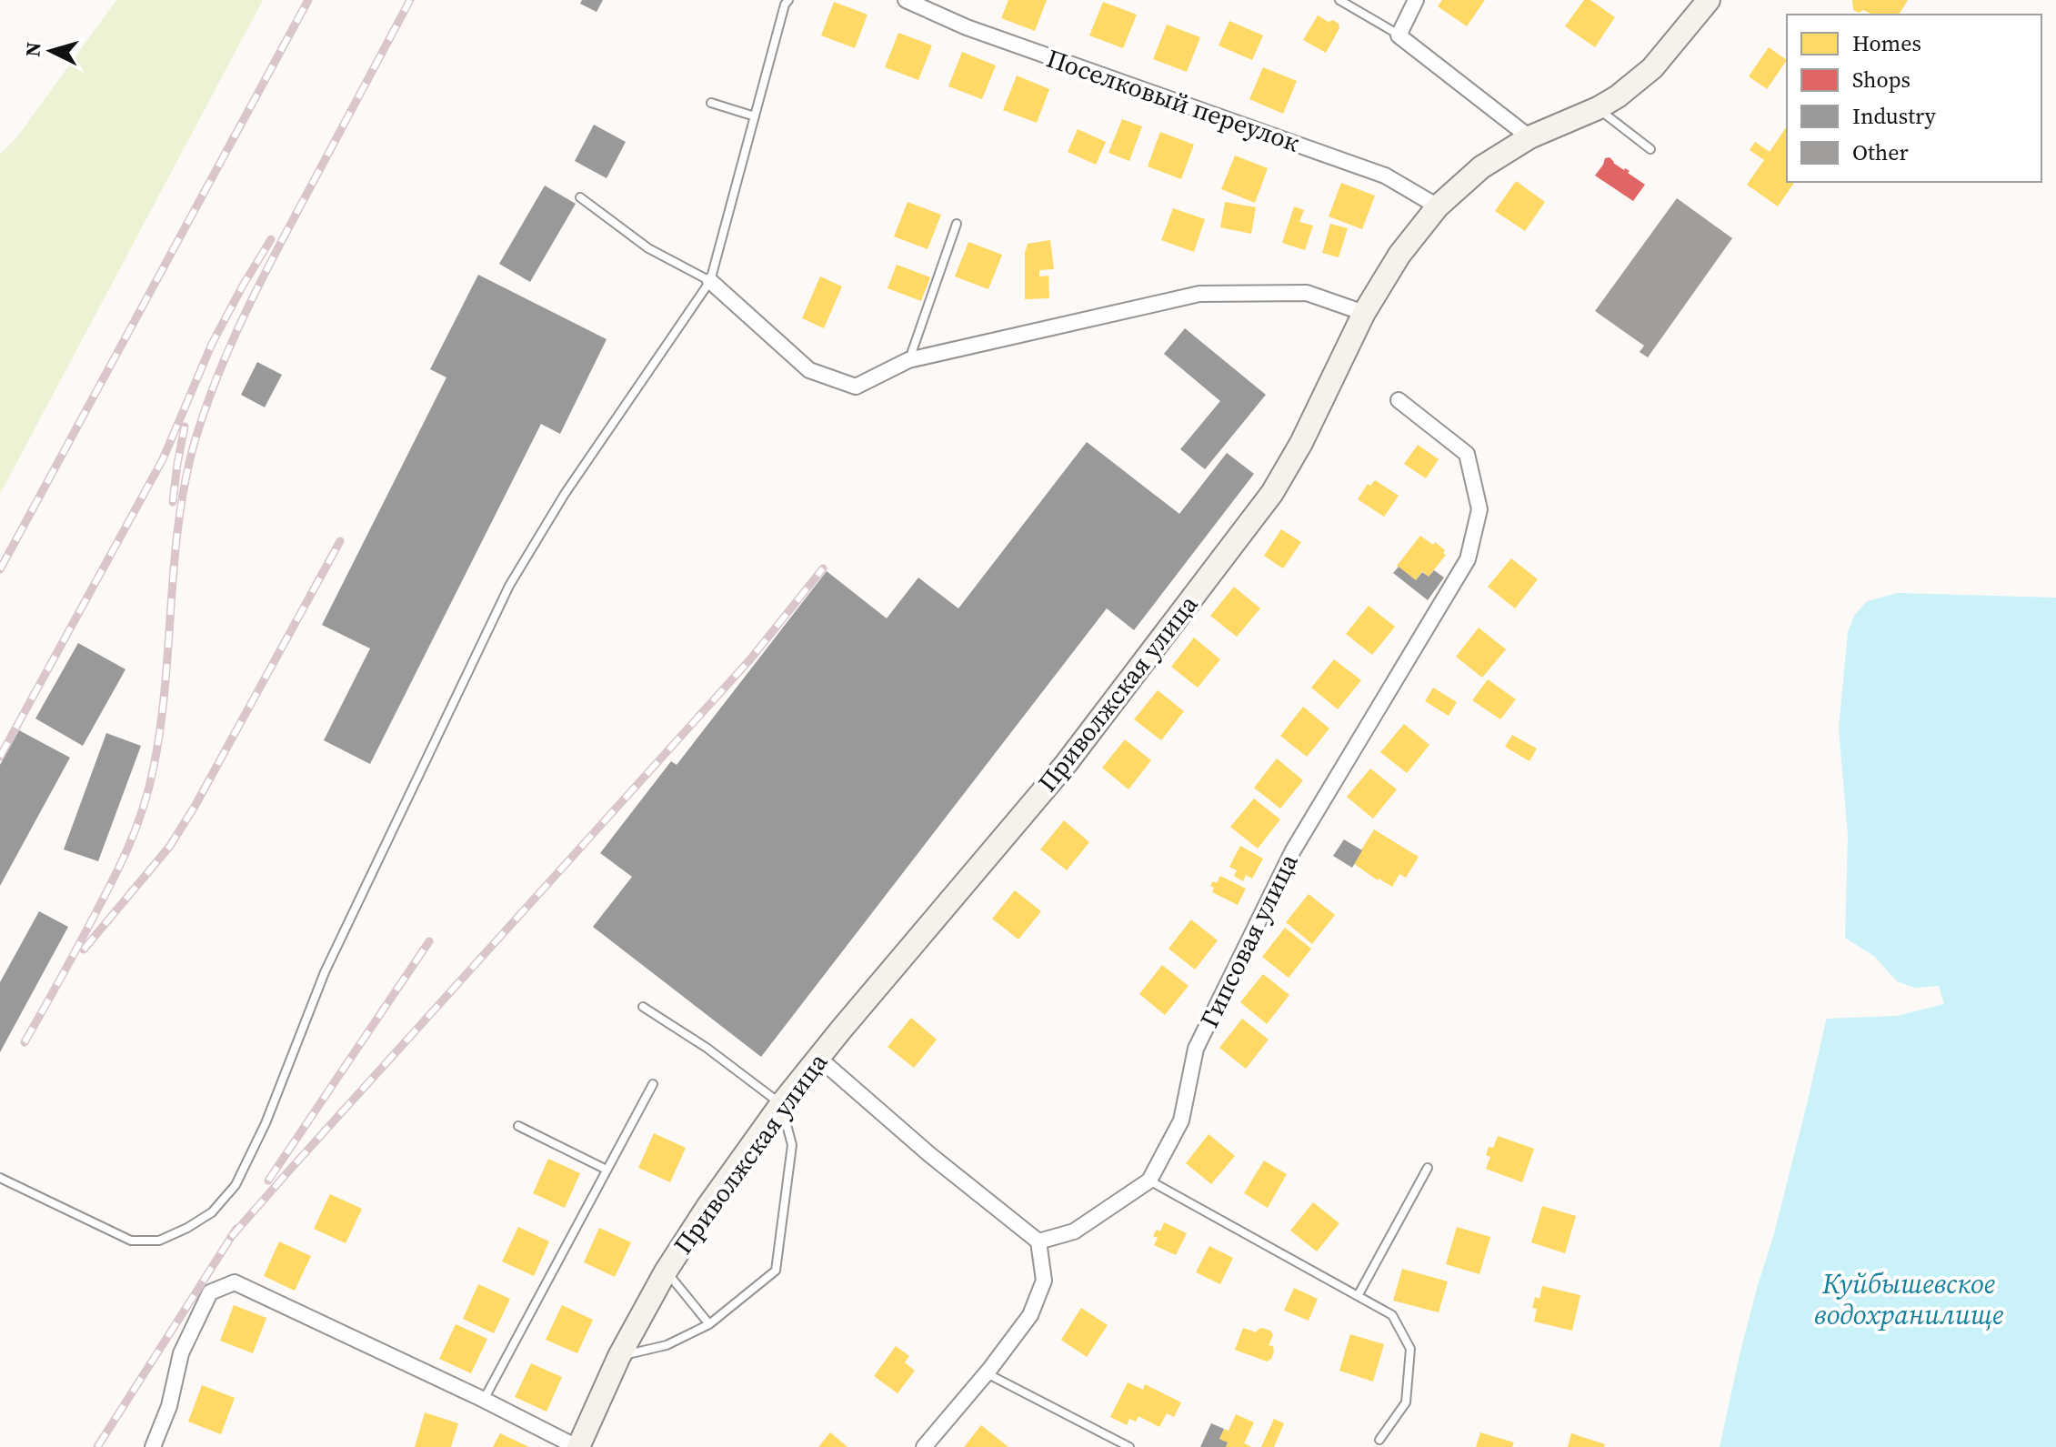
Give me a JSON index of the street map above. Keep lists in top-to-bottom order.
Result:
{
  "streets": {
    "main road": ["Приволжская улица"],
    "street": ["Поселковый переулок", "Гипсовая улица"]
  },
  "crossings": [
    ["Поселковый переулок", "Приволжская улица"]
  ],
  "water": ["Куйбышевское водохранилище"],
  "legend": [
    "Homes",
    "Shops",
    "Industry",
    "Other"
  ],
  "north": "left"
}
